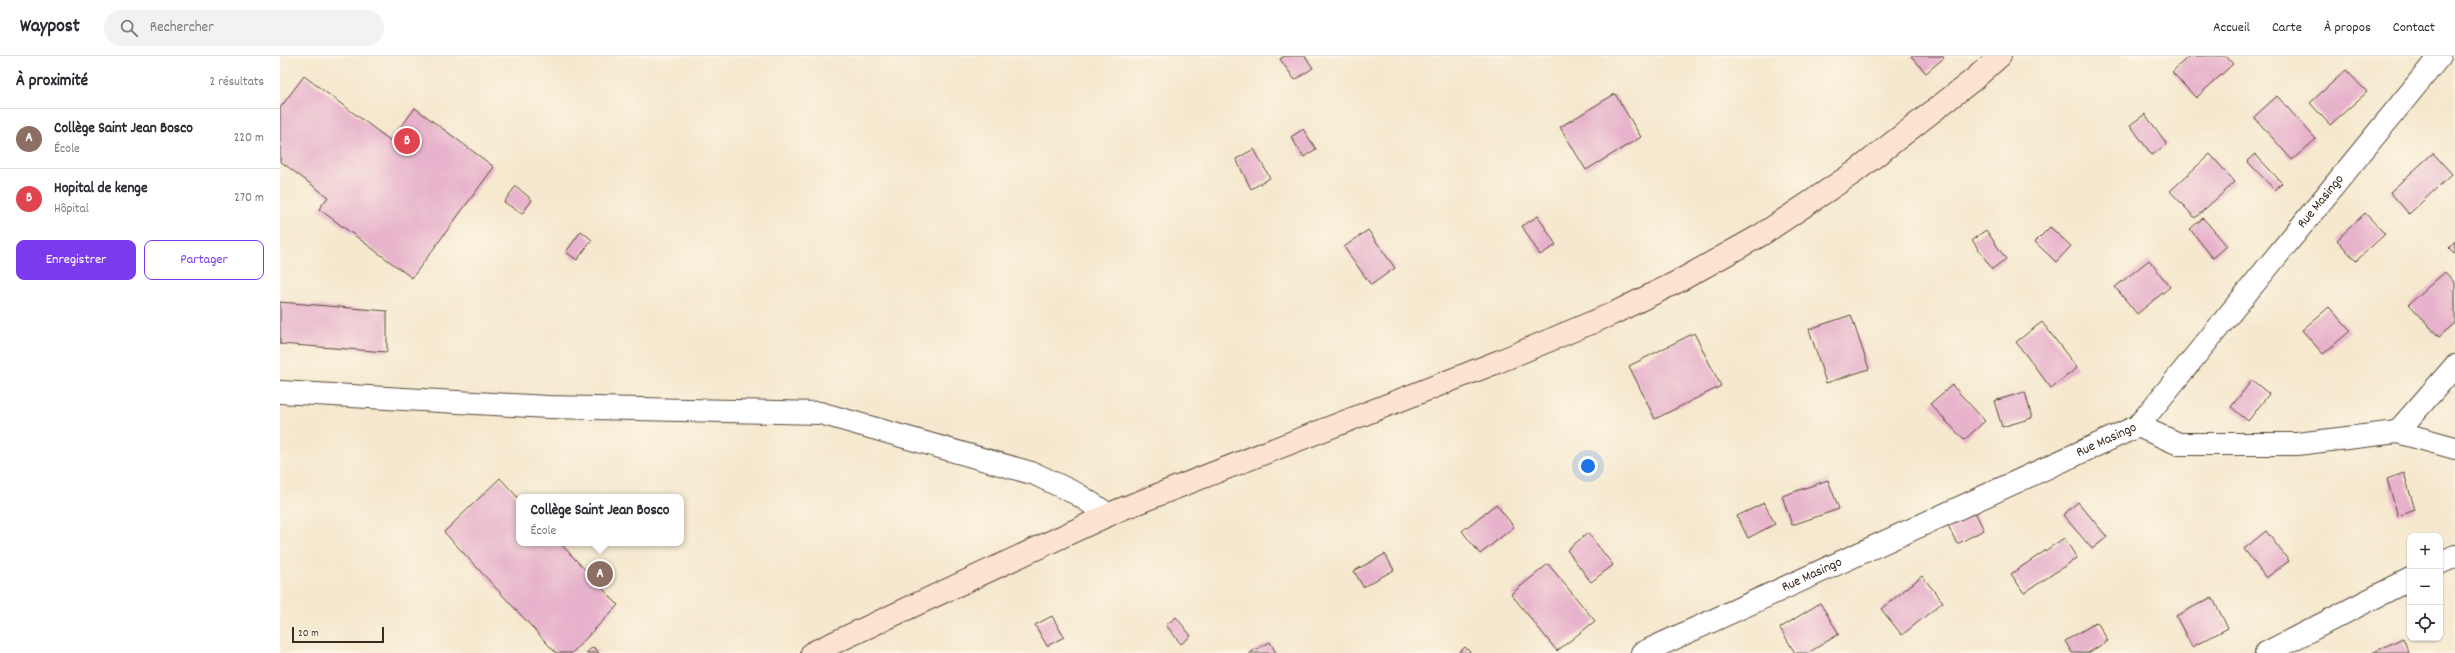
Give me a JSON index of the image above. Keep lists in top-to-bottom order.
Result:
{
  "streets": {
    "street": ["Rue Masingo"]
  },
  "scale_bar": "20 m",
  "page": {
    "header": "Waypost",
    "search": "Rechercher",
    "nav": [
      "Accueil",
      "Carte",
      "À propos",
      "Contact"
    ],
    "heading": ["À proximité", "2 résultats"],
    "list": [
      {
        "mark": "A",
        "name": "Collège Saint Jean Bosco",
        "note": "École",
        "value": "220 m"
      },
      {
        "mark": "B",
        "name": "Hopital de kenge",
        "note": "Hôpital",
        "value": "270 m"
      }
    ],
    "pins": ["B", "A"],
    "buttons": ["Enregistrer", "Partager"],
    "popup": ["Collège Saint Jean Bosco", "École"],
    "map_buttons": ["+", "−"],
    "scale": "20 m"
  }
}
